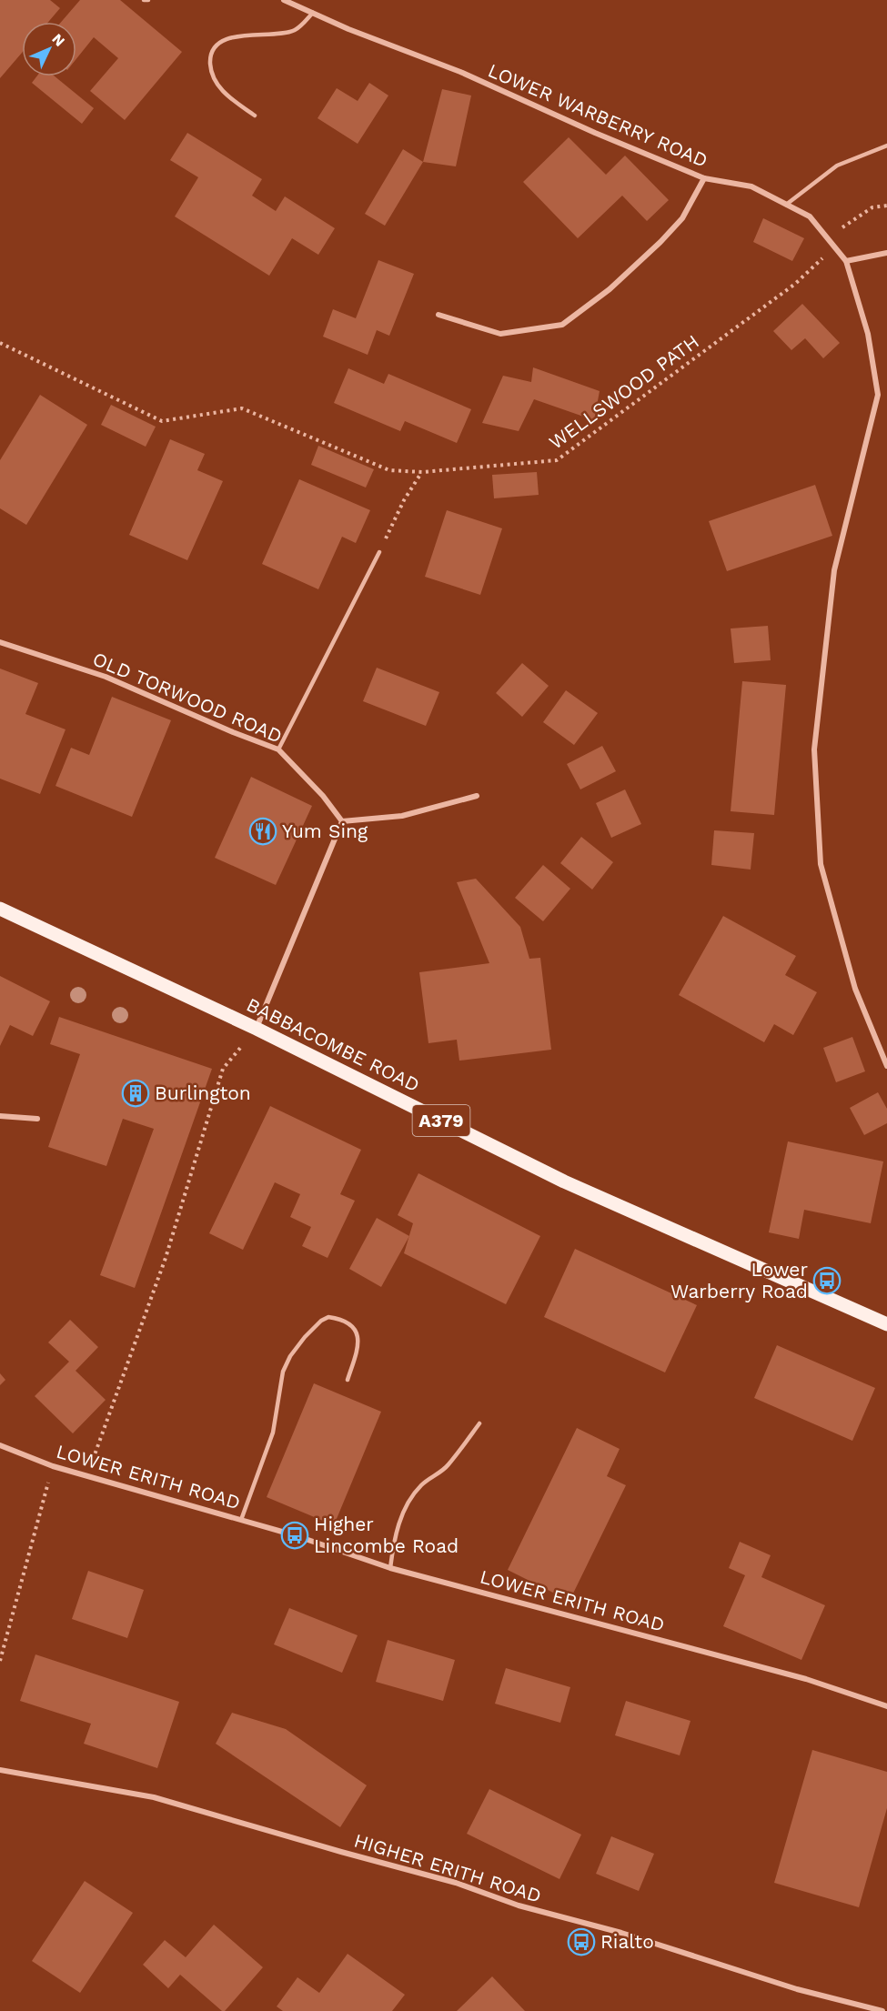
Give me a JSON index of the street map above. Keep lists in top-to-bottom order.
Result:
{
  "streets": {
    "main road": ["BABBACOMBE ROAD", "A379"],
    "street": [
      "LOWER WARBERRY ROAD",
      "OLD TORWOOD ROAD",
      "LOWER ERITH ROAD",
      "HIGHER ERITH ROAD"
    ],
    "path": ["WELLSWOOD PATH"]
  },
  "crossings": [
    ["LOWER WARBERRY ROAD", "WELLSWOOD PATH"]
  ],
  "places": {
    "restaurant": ["Yum Sing"],
    "building": ["Burlington"],
    "bus stop": ["Lower Warberry Road", "Higher Lincombe Road", "Rialto"]
  },
  "north": "top right"
}
